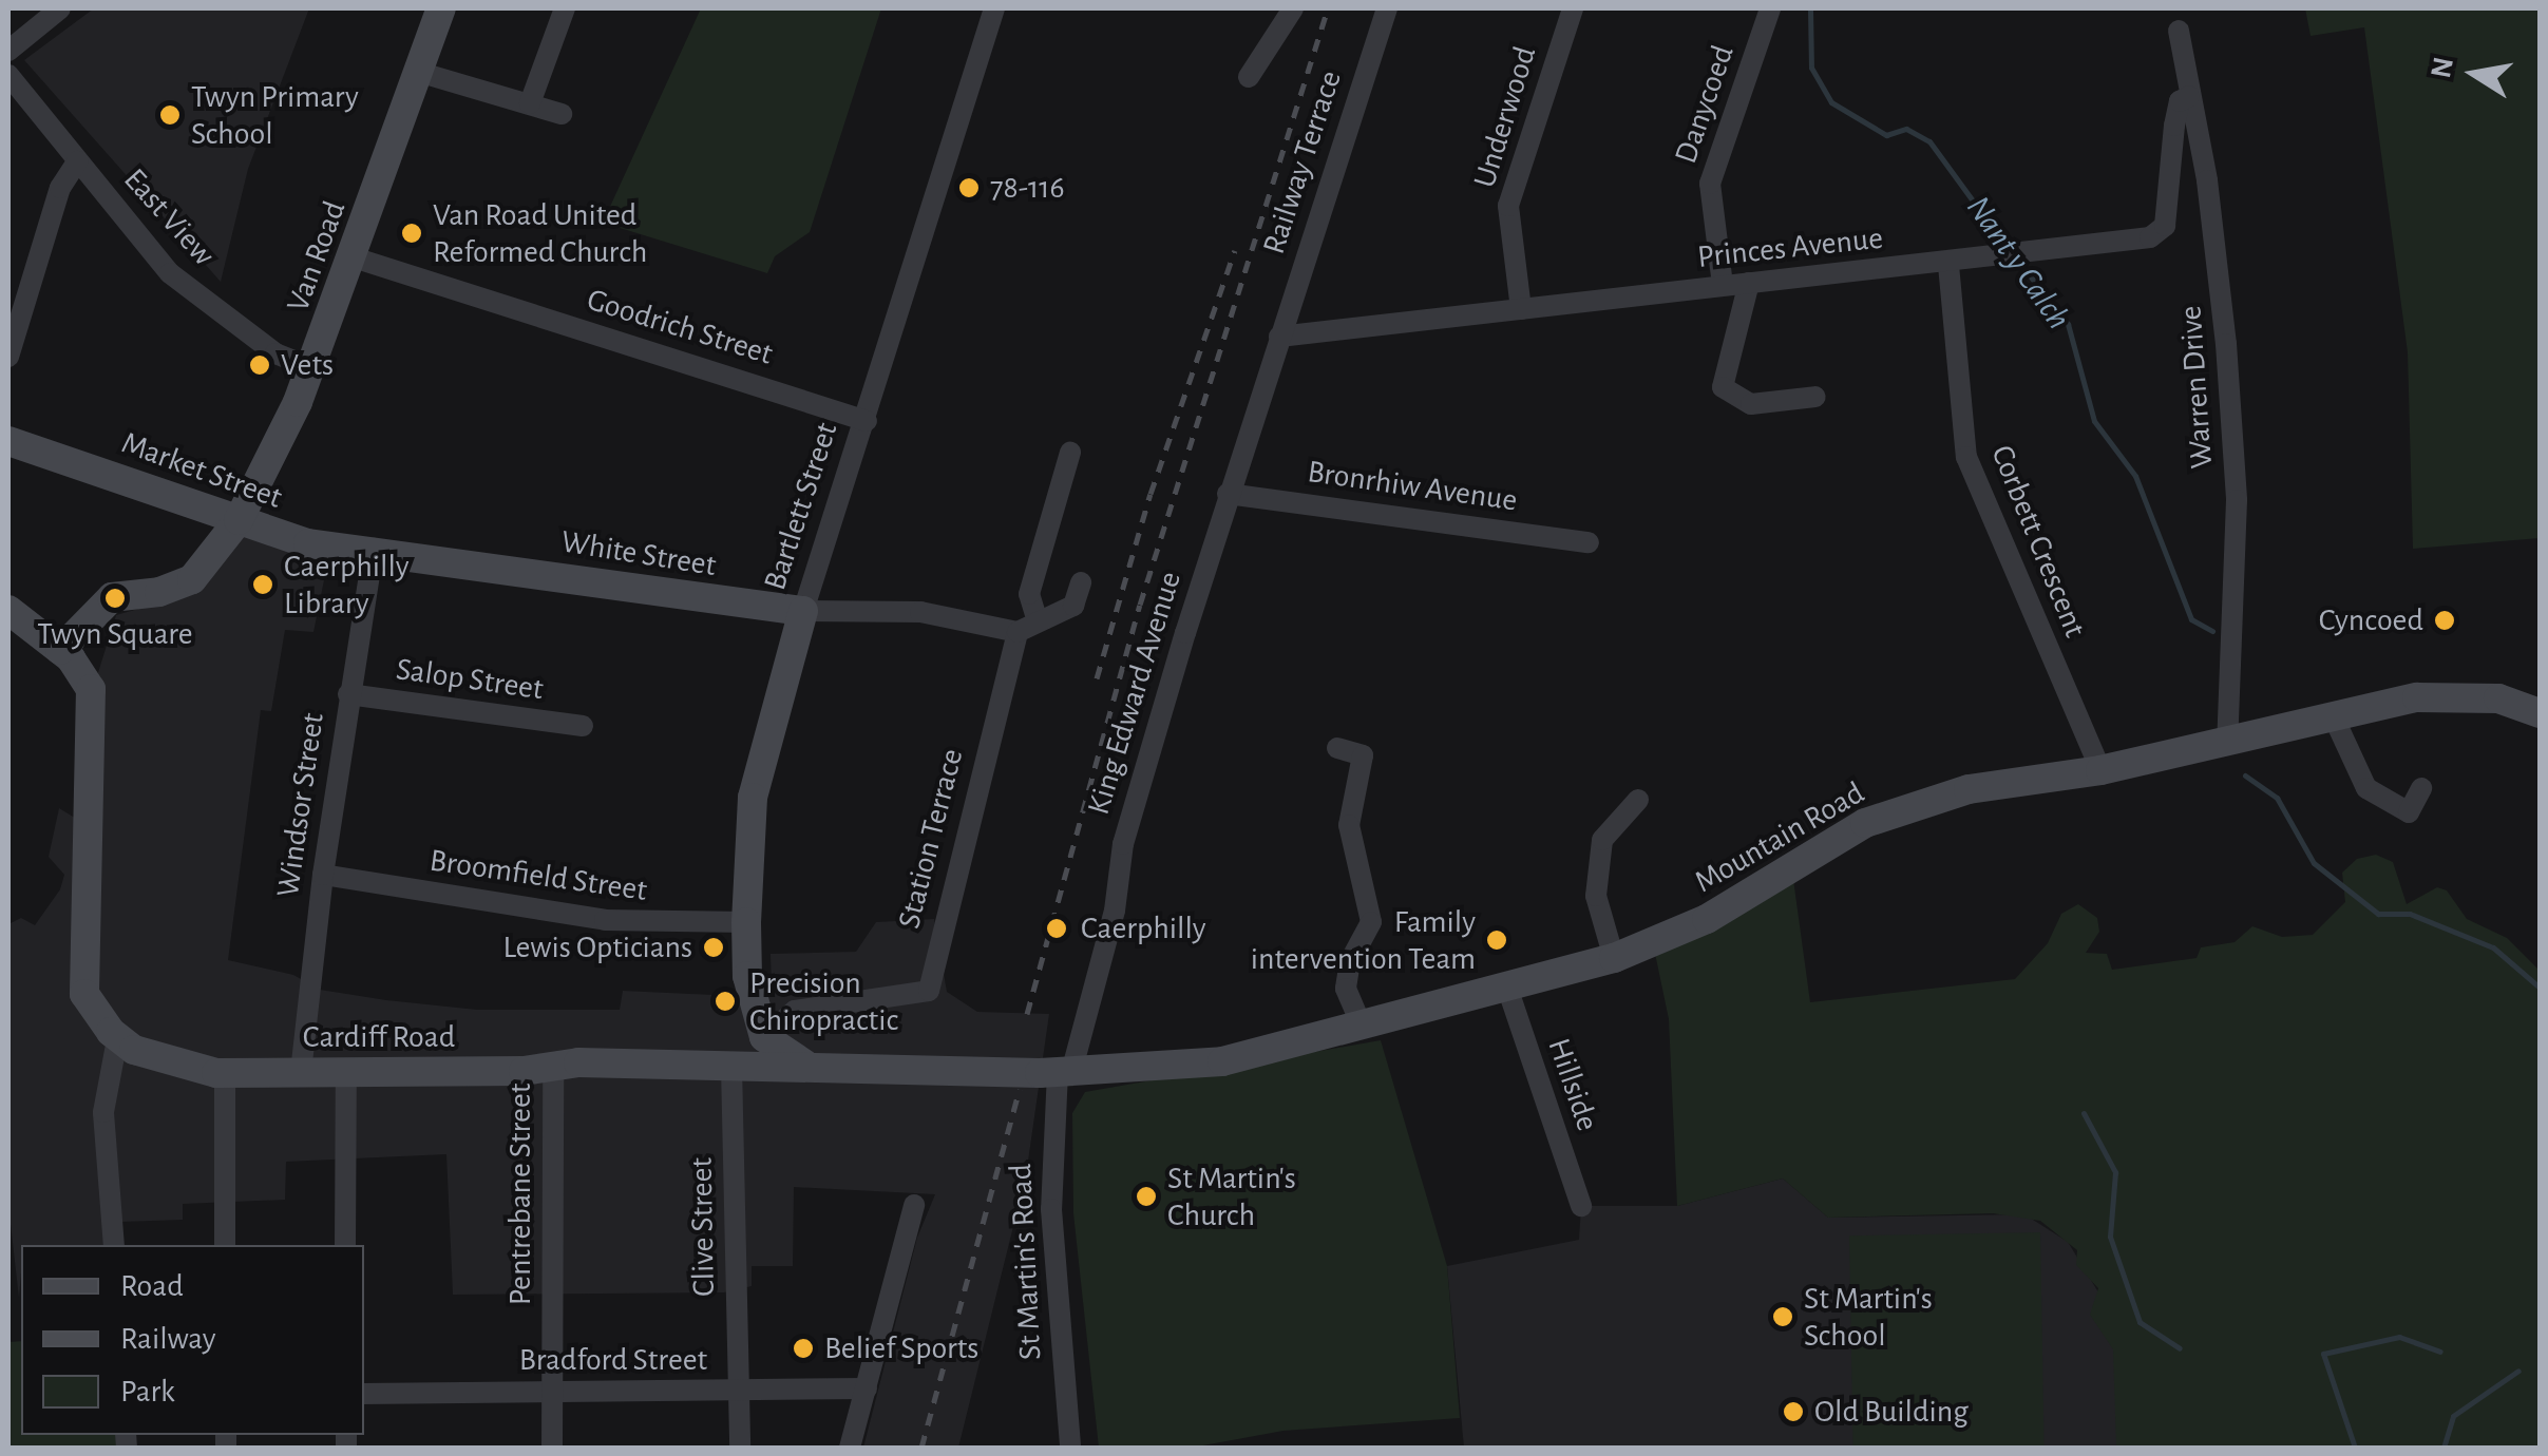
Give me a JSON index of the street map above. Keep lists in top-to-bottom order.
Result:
{
  "streets": {
    "main road": [
      "Van Road",
      "Market Street",
      "Bartlett Street",
      "White Street",
      "Mountain Road",
      "Station Terrace",
      "Cardiff Road"
    ],
    "street": [
      "Danycoed",
      "Underwood",
      "Railway Terrace",
      "East View",
      "Princes Avenue",
      "Goodrich Street",
      "Warren Drive",
      "Bronrhiw Avenue",
      "Corbett Crescent",
      "Salop Street",
      "King Edward Avenue",
      "Windsor Street",
      "Broomfield Street",
      "Hillside",
      "Pentrebane Street",
      "Clive Street",
      "St Martin's Road",
      "Bradford Street"
    ]
  },
  "crossings": [
    ["Danycoed", "Princes Avenue"],
    ["Underwood", "Princes Avenue"],
    ["Railway Terrace", "Princes Avenue"],
    ["Railway Terrace", "King Edward Avenue"],
    ["East View", "Van Road"],
    ["Princes Avenue", "Warren Drive"],
    ["Princes Avenue", "Corbett Crescent"],
    ["Princes Avenue", "King Edward Avenue"],
    ["Van Road", "Goodrich Street"],
    ["Van Road", "Market Street"],
    ["Goodrich Street", "Bartlett Street"],
    ["Warren Drive", "Mountain Road"],
    ["Market Street", "White Street"],
    ["Market Street", "Windsor Street"],
    ["Bronrhiw Avenue", "King Edward Avenue"],
    ["Bartlett Street", "White Street"],
    ["Bartlett Street", "Station Terrace"],
    ["Bartlett Street", "Broomfield Street"],
    ["Corbett Crescent", "Mountain Road"],
    ["White Street", "Windsor Street"],
    ["White Street", "Station Terrace"],
    ["Salop Street", "Windsor Street"],
    ["King Edward Avenue", "Mountain Road"],
    ["King Edward Avenue", "Cardiff Road"],
    ["King Edward Avenue", "St Martin's Road"],
    ["Windsor Street", "Broomfield Street"],
    ["Windsor Street", "Cardiff Road"],
    ["Mountain Road", "Cardiff Road"],
    ["Mountain Road", "Hillside"],
    ["Mountain Road", "St Martin's Road"],
    ["Station Terrace", "Cardiff Road"],
    ["Station Terrace", "Clive Street"],
    ["Cardiff Road", "Pentrebane Street"],
    ["Cardiff Road", "Clive Street"],
    ["Cardiff Road", "St Martin's Road"],
    ["Pentrebane Street", "Bradford Street"],
    ["Clive Street", "Bradford Street"]
  ],
  "water": ["Nant y Calch"],
  "places": [
    "Twyn Primary School",
    "78-116",
    "Van Road United Reformed Church",
    "Vets",
    "Caerphilly Library",
    "Twyn Square",
    "Cyncoed",
    "Caerphilly",
    "Family intervention Team",
    "Lewis Opticians",
    "Precision Chiropractic",
    "St Martin's Church",
    "St Martin's School",
    "Belief Sports",
    "Old Building"
  ],
  "legend": ["Road", "Railway", "Park"],
  "north": "left"
}
